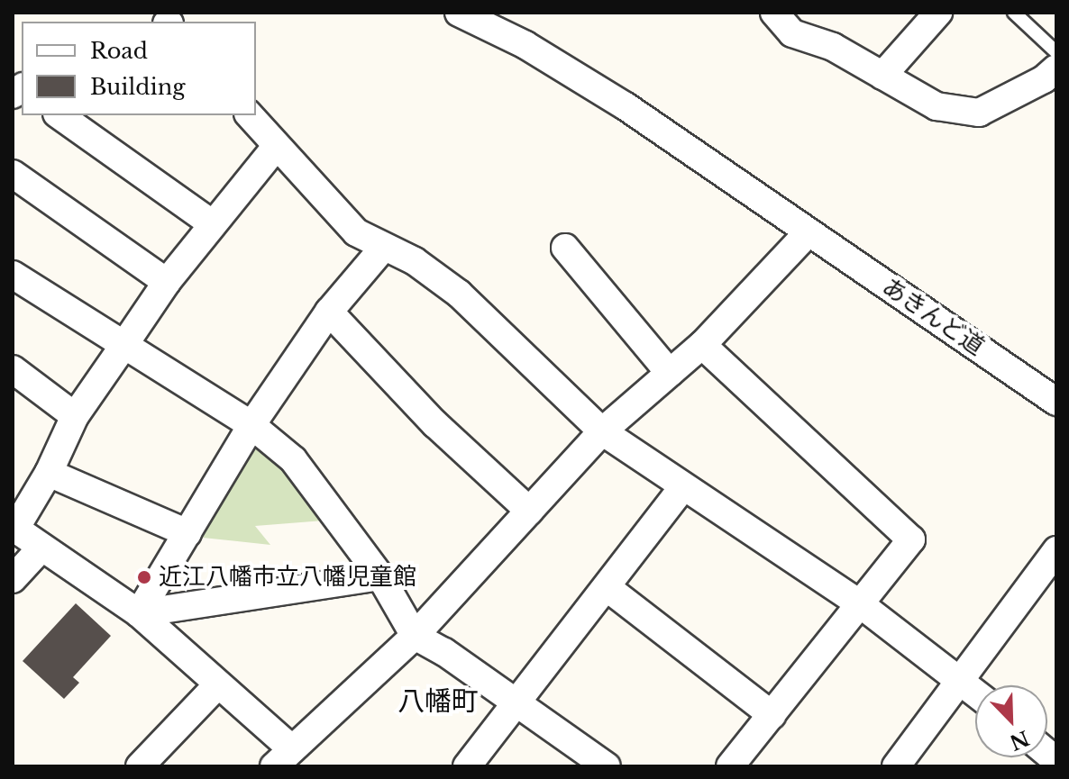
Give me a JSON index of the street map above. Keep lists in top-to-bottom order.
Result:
{
  "streets": {
    "street": ["あきんど道"]
  },
  "districts": ["八幡町"],
  "places": ["近江八幡市立八幡児童館"],
  "legend": ["Road", "Building"],
  "north": "bottom right"
}
